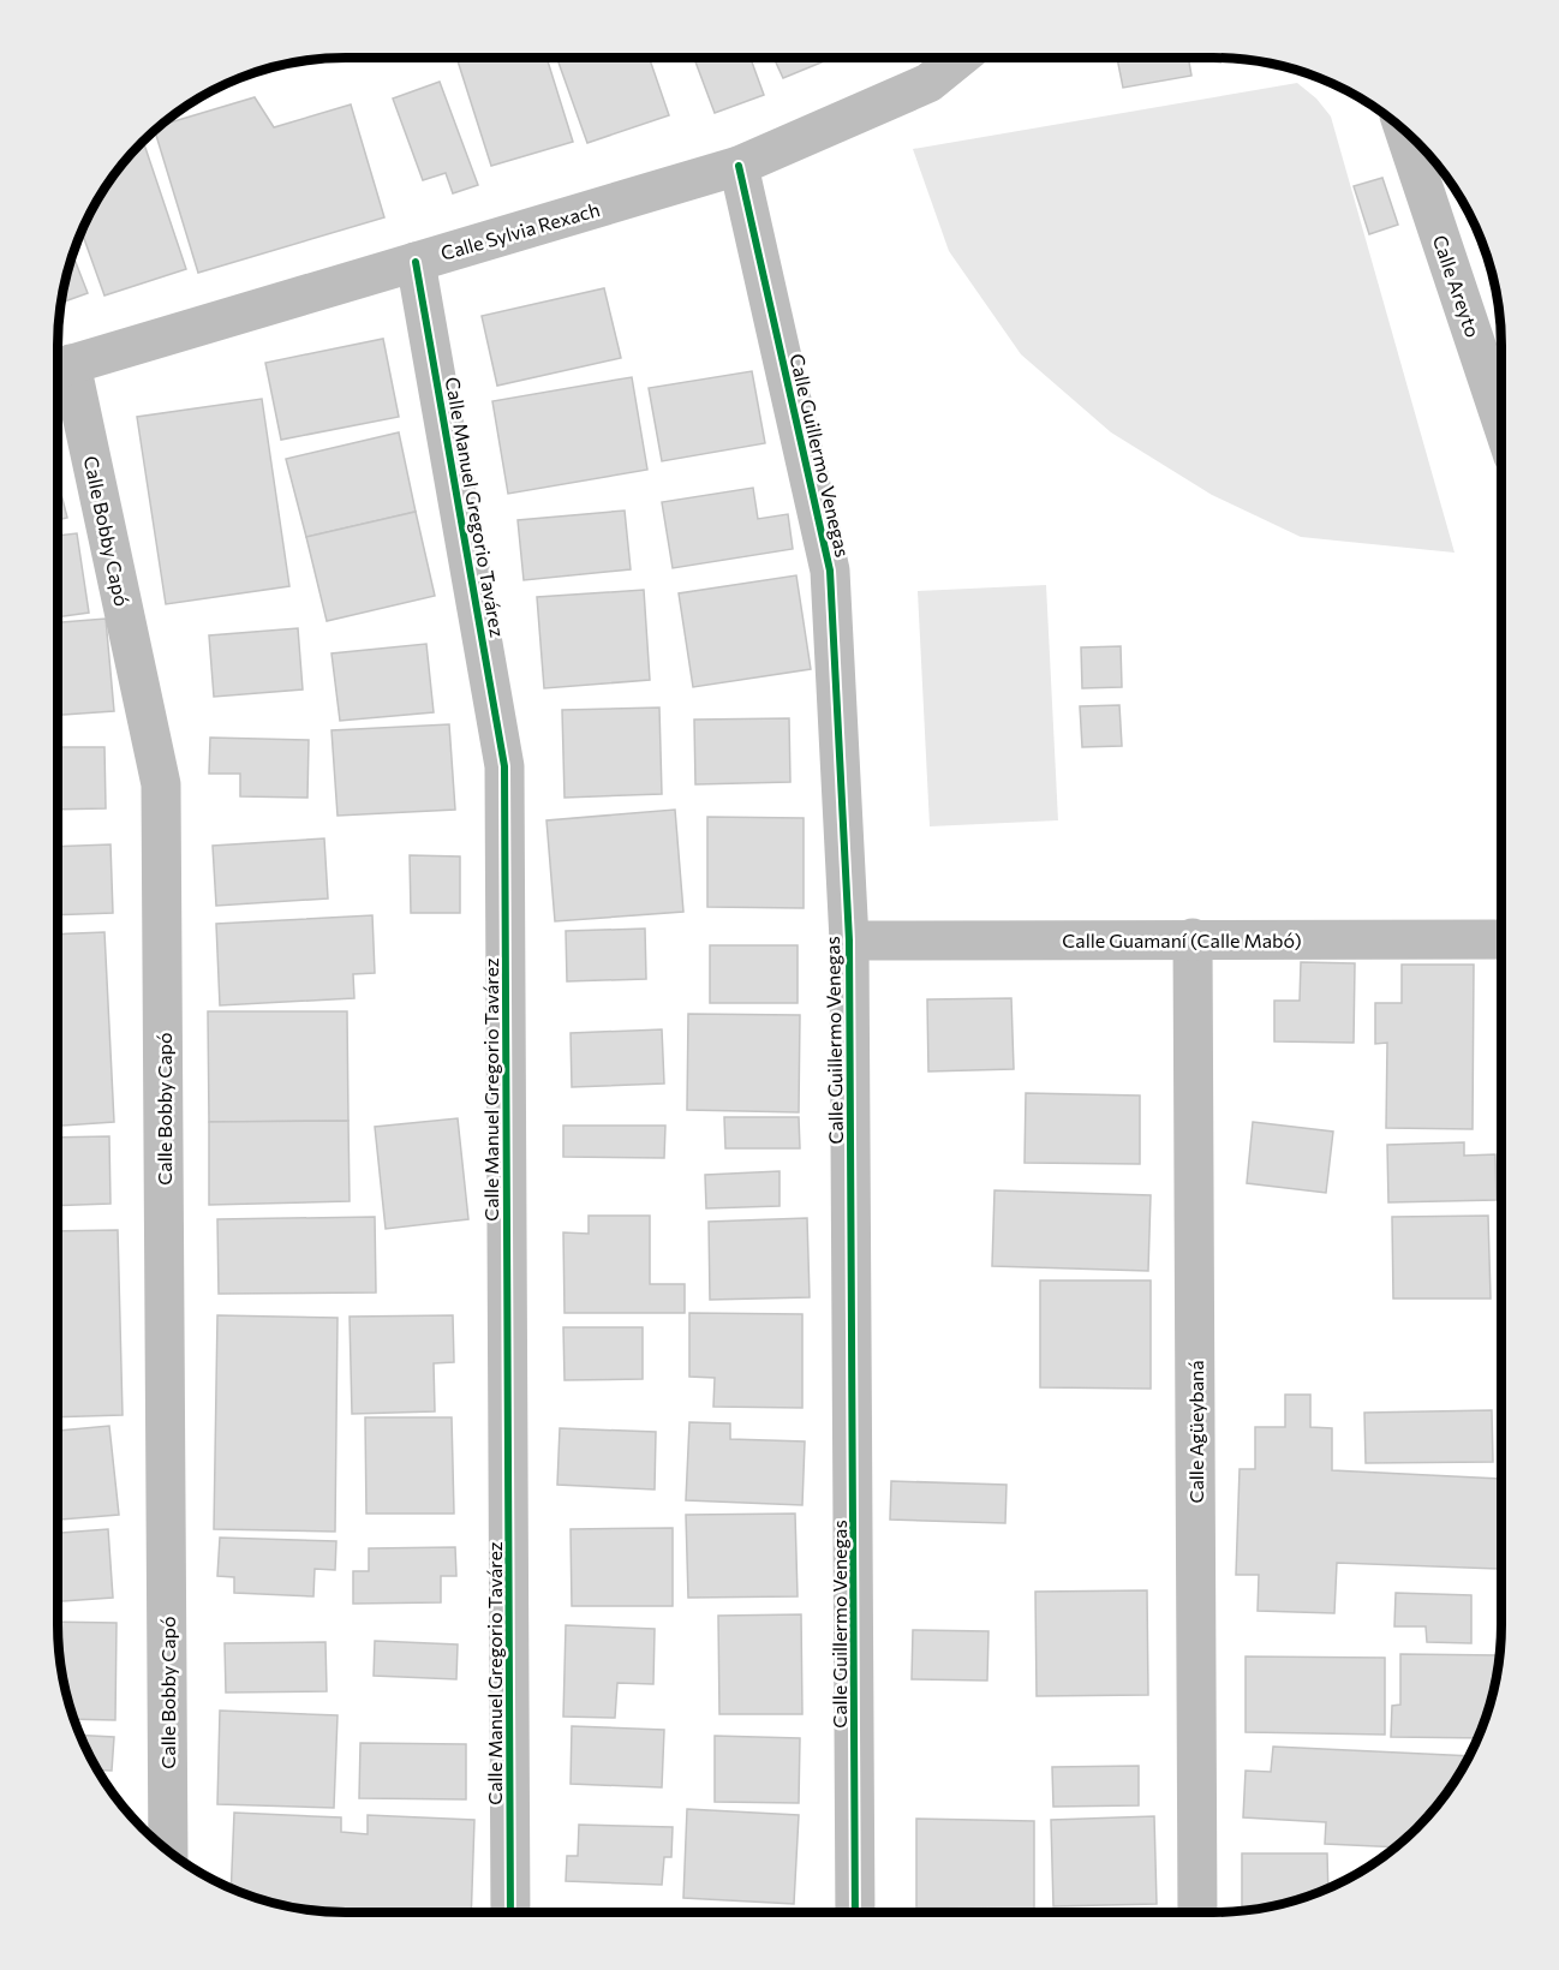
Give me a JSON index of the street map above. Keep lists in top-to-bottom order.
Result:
{
  "streets": {
    "street": [
      "Calle Sylvia Rexach",
      "Calle Areyto",
      "Calle Guillermo Venegas",
      "Calle Manuel Gregorio Tavárez",
      "Calle Bobby Capó",
      "Calle Guamaní (Calle Mabó)",
      "Calle Agüeybaná"
    ]
  },
  "crossings": [
    ["Calle Sylvia Rexach", "Calle Guillermo Venegas"],
    ["Calle Sylvia Rexach", "Calle Manuel Gregorio Tavárez"],
    ["Calle Sylvia Rexach", "Calle Bobby Capó"],
    ["Calle Guillermo Venegas", "Calle Guamaní (Calle Mabó)"],
    ["Calle Guamaní (Calle Mabó)", "Calle Agüeybaná"]
  ]
}
